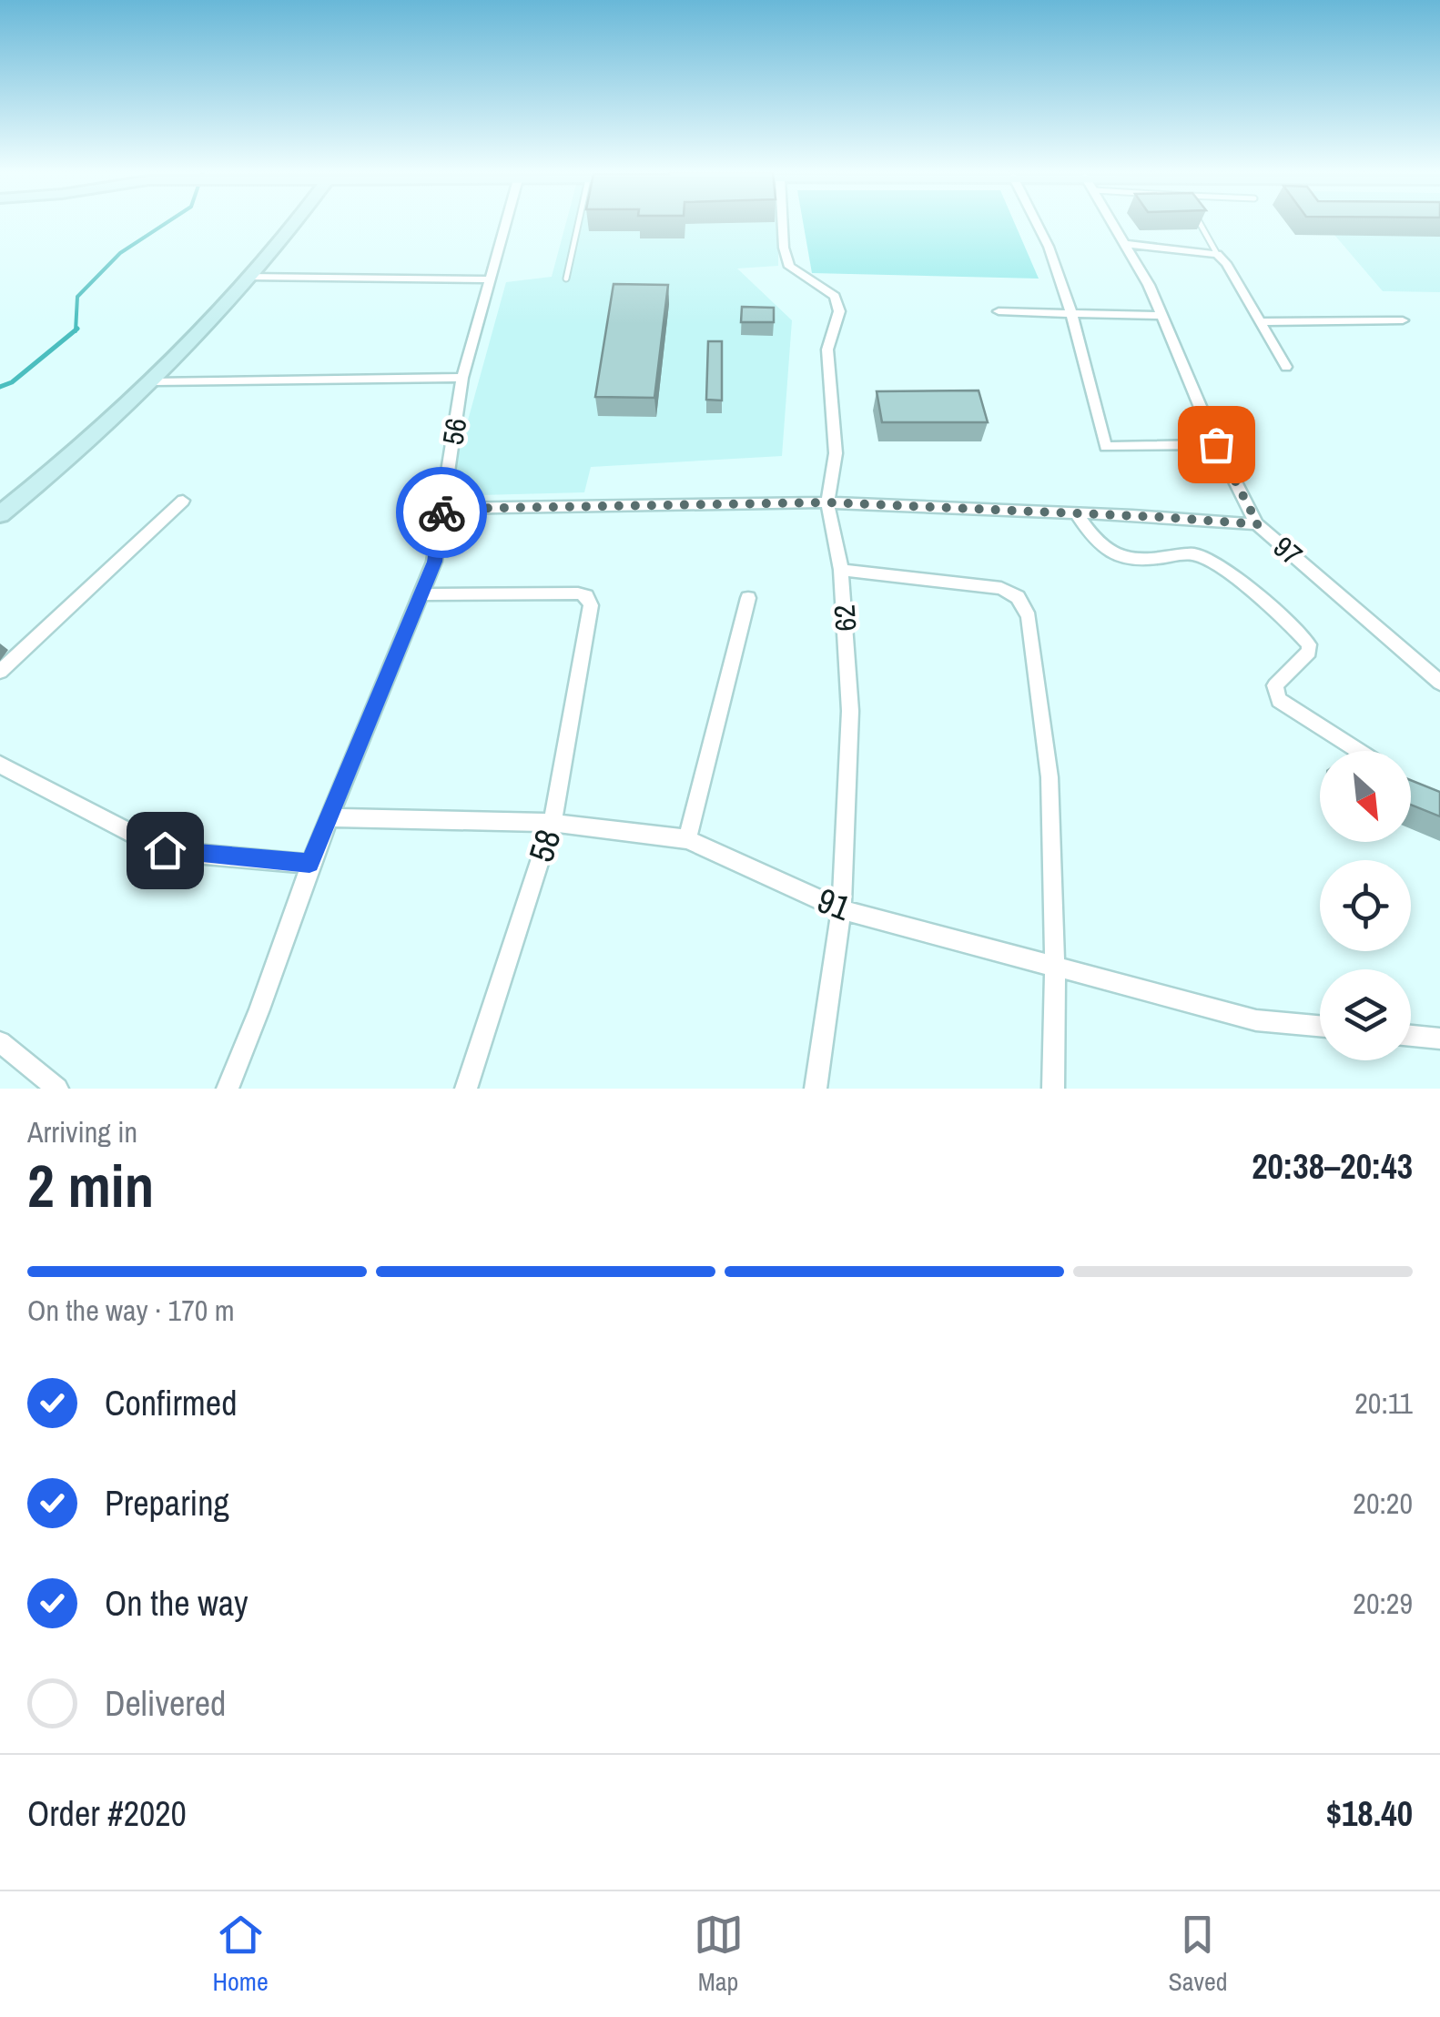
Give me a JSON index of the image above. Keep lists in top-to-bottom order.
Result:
{
  "streets": {
    "street": [
      "56",
      "97",
      "62",
      "58",
      "91"
    ]
  },
  "crossings": [
    ["56", "97"],
    ["56", "58"],
    ["56", "91"],
    ["97", "62"],
    ["62", "91"],
    ["58", "91"]
  ],
  "north": "bottom right",
  "page": {
    "heading": ["2 min", "Arriving in", "20:38–20:43"],
    "panel": ["Order #2020", "$18.40"],
    "bar": "On the way · 170 m",
    "list": [
      ["Confirmed", "20:11"],
      ["Preparing", "20:20"],
      ["On the way", "20:29"],
      "Delivered"
    ],
    "tabs": ["Home", "Map", "Saved"]
  }
}
